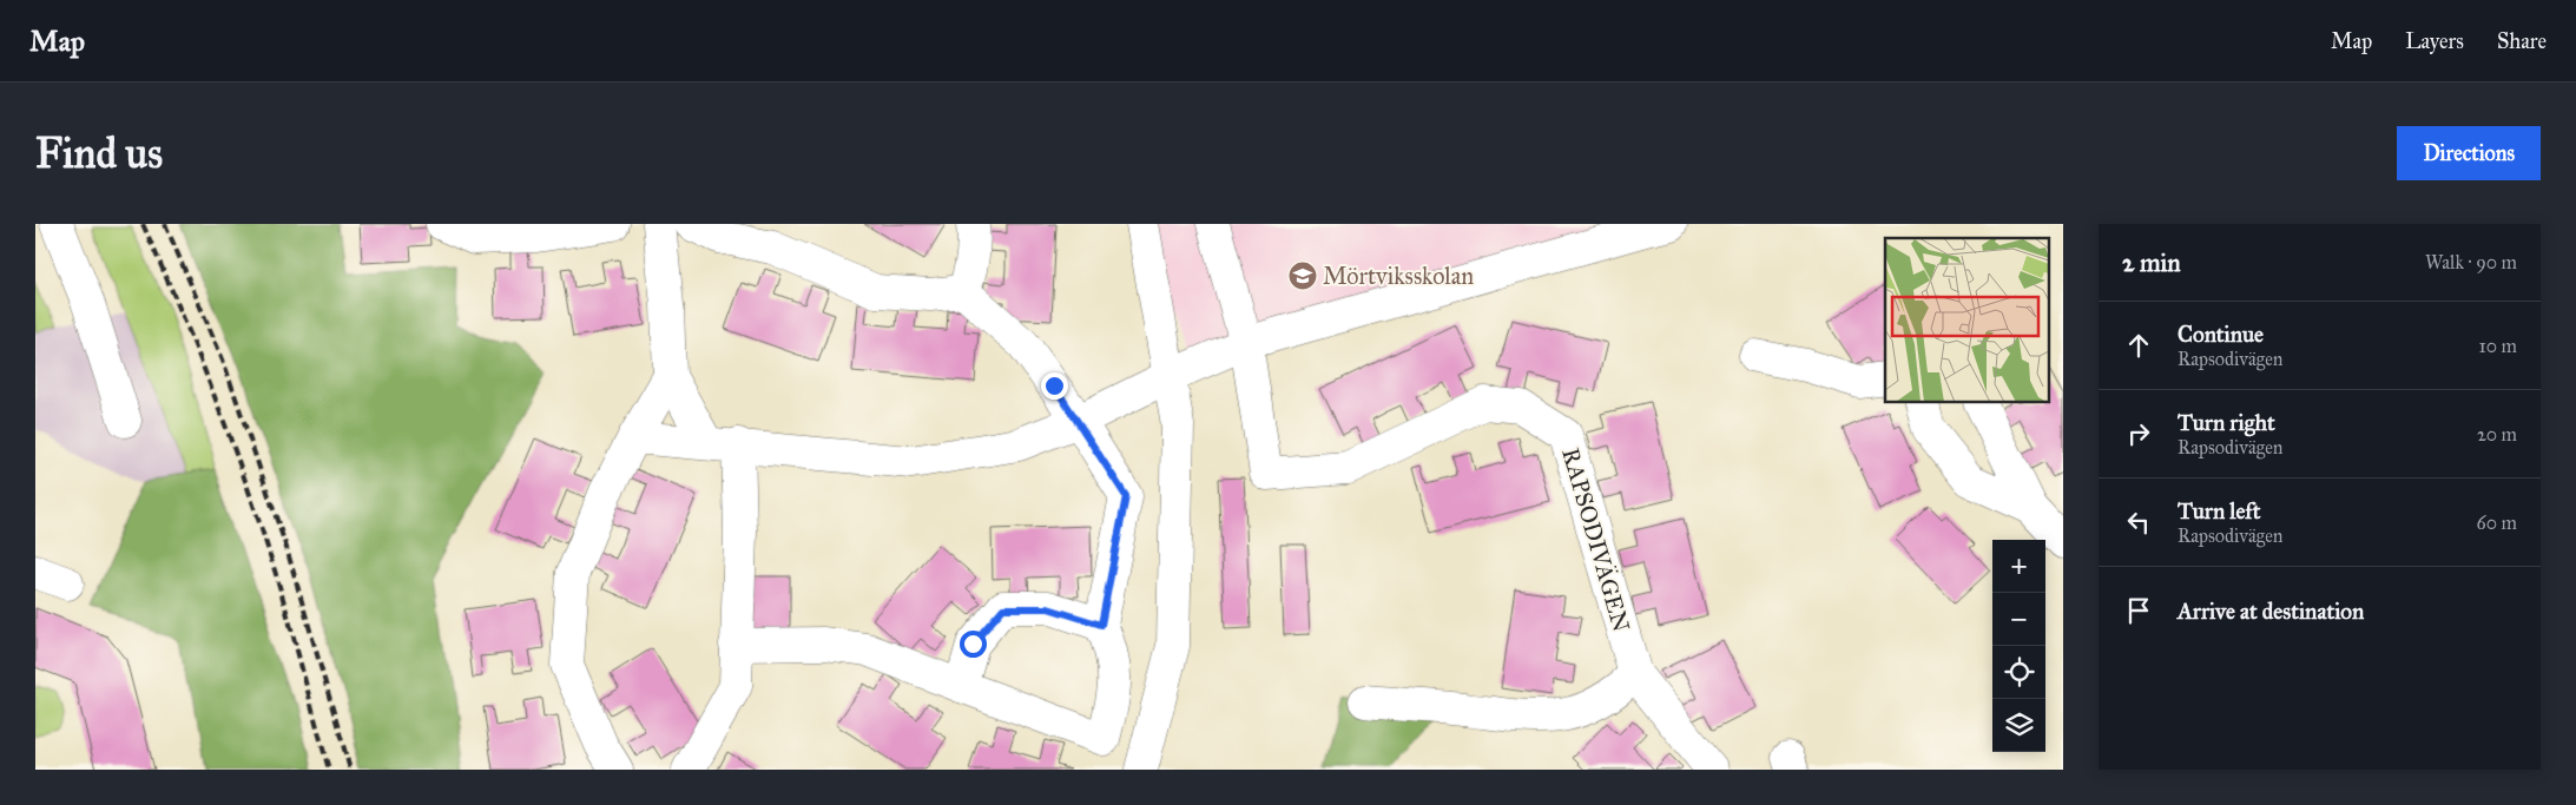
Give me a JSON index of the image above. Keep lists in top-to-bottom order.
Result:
{
  "streets": {
    "street": ["RAPSODIVÄGEN"]
  },
  "places": {
    "school or university": ["Mörtviksskolan"]
  },
  "page": {
    "header": "Map",
    "nav": ["Map", "Layers", "Share"],
    "buttons": "Directions",
    "title": "Find us",
    "heading": ["2 min", "Walk · 90 m"],
    "list": [
      ["Continue", "Rapsodivägen", "10 m"],
      ["Turn right", "Rapsodivägen", "20 m"],
      ["Turn left", "Rapsodivägen", "60 m"],
      "Arrive at destination"
    ],
    "map_buttons": ["+", "−"]
  }
}
